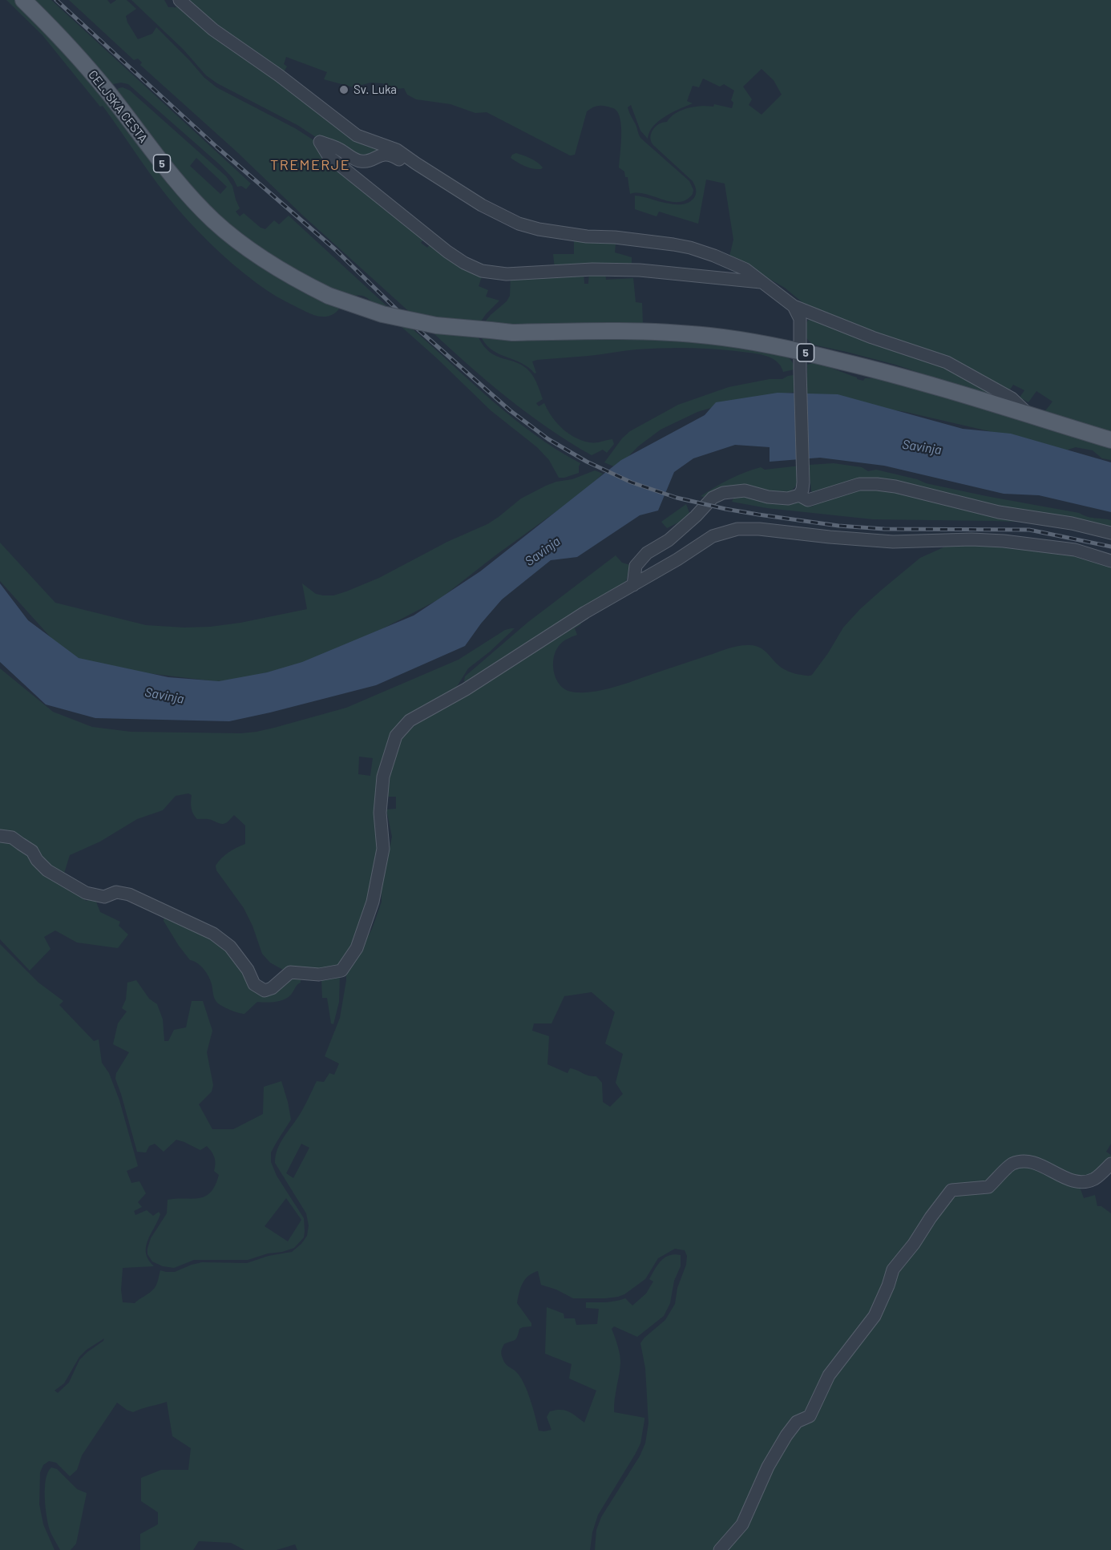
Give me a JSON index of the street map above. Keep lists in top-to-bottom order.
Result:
{
  "streets": {
    "main road": ["CELJSKA CESTA", "5"]
  },
  "crossings": [
    ["CELJSKA CESTA", "5"]
  ],
  "districts": ["TREMERJE"],
  "water": ["Savinja"],
  "places": ["Sv. Luka"]
}
